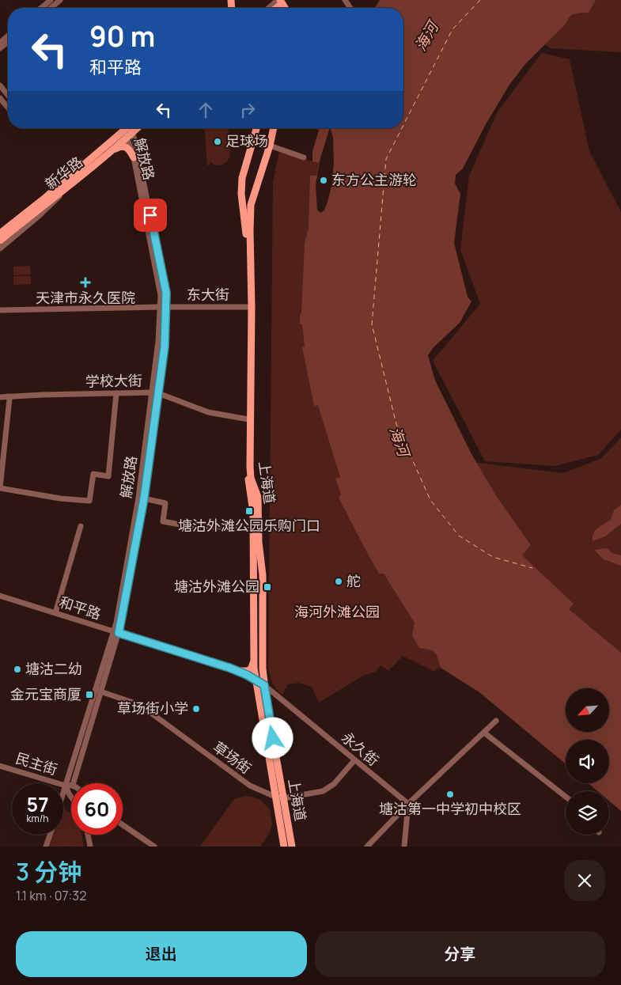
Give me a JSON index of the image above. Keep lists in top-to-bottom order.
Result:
{
  "streets": {
    "main road": ["新华路", "上海道"],
    "street": [
      "解放路",
      "东大街",
      "学校大街",
      "和平路",
      "永久街",
      "草场街",
      "民主街"
    ]
  },
  "crossings": [
    ["解放路", "东大街"],
    ["解放路", "学校大街"],
    ["解放路", "和平路"],
    ["解放路", "草场街"],
    ["解放路", "民主街"],
    ["东大街", "上海道"],
    ["学校大街", "上海道"],
    ["上海道", "永久街"],
    ["上海道", "草场街"],
    ["永久街", "草场街"]
  ],
  "water": ["海河"],
  "parks": ["海河外滩公园"],
  "places": {
    "other": [
      "足球场",
      "东方公主游轮",
      "舵",
      "塘沽二幼",
      "草场街小学",
      "塘沽第一中学初中校区"
    ],
    "health": ["天津市永久医院"],
    "transit": ["塘沽外滩公园乐购门口", "塘沽外滩公园", "金元宝商厦"]
  },
  "north": "bottom left",
  "page": {
    "turn": ["90 m", "和平路"],
    "speed": "57 km/h",
    "limit": "60",
    "heading": ["3 分钟", "1.1 km · 07:32"],
    "buttons": ["退出", "分享"]
  }
}
